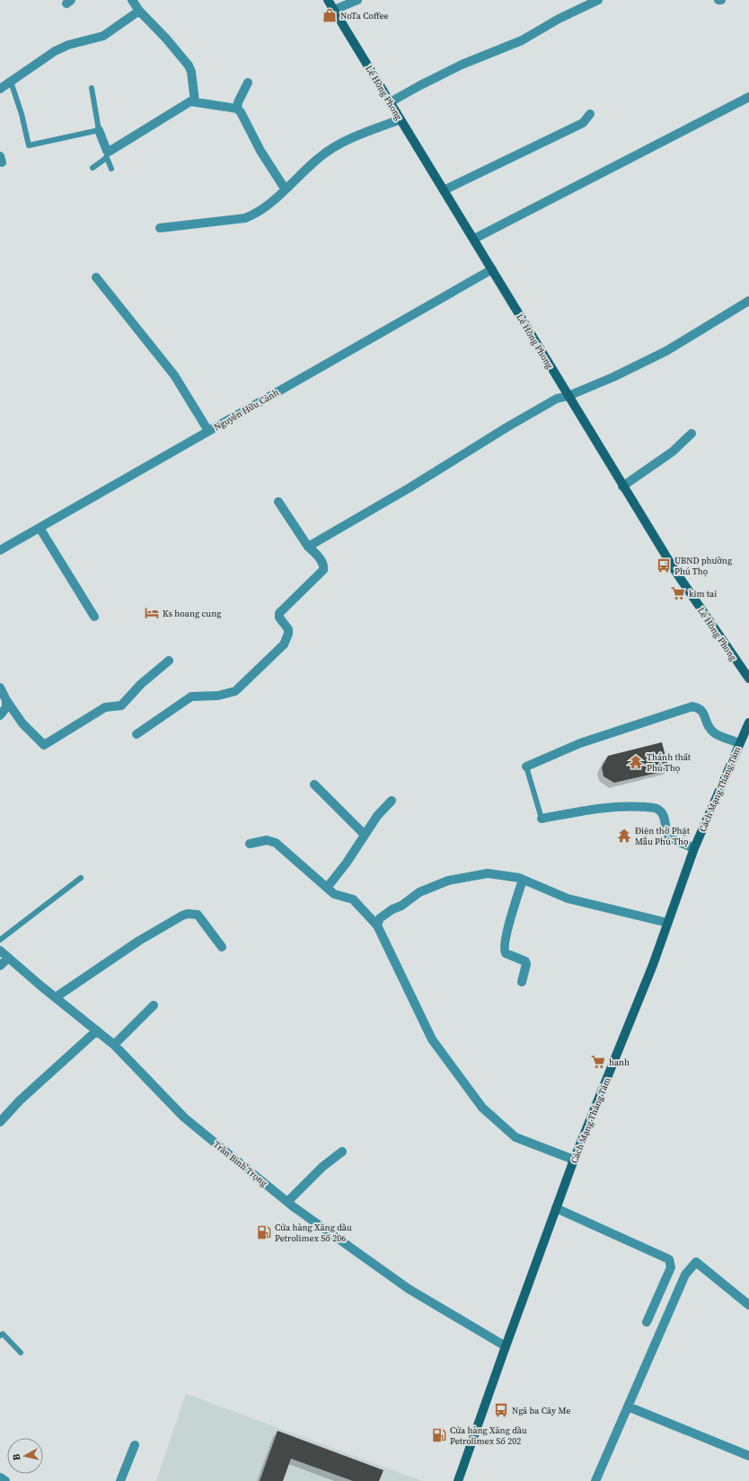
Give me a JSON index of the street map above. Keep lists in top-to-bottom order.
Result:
{
  "streets": {
    "main road": ["Lê Hồng Phong", "Cách Mạng Tháng Tám"],
    "street": ["Nguyễn Hữu Cảnh", "Trần Bình Trọng"]
  },
  "crossings": [
    ["Lê Hồng Phong", "Nguyễn Hữu Cảnh"],
    ["Cách Mạng Tháng Tám", "Trần Bình Trọng"]
  ],
  "places": {
    "shop": ["NoTa Coffee"],
    "bus stop": ["UBND phường Phú Thọ", "Ngã ba Cây Me"],
    "supermarket": ["kim tai", "hanh"],
    "hotel": ["Ks hoang cung"],
    "temple": ["Thánh thất Phú Thọ", "Điện thờ Phật Mẫu Phú Thọ"],
    "fuel station": ["Cửa hàng Xăng dầu Petrolimex Số 206", "Cửa hàng Xăng dầu Petrolimex Số 202"]
  },
  "north": "left"
}
